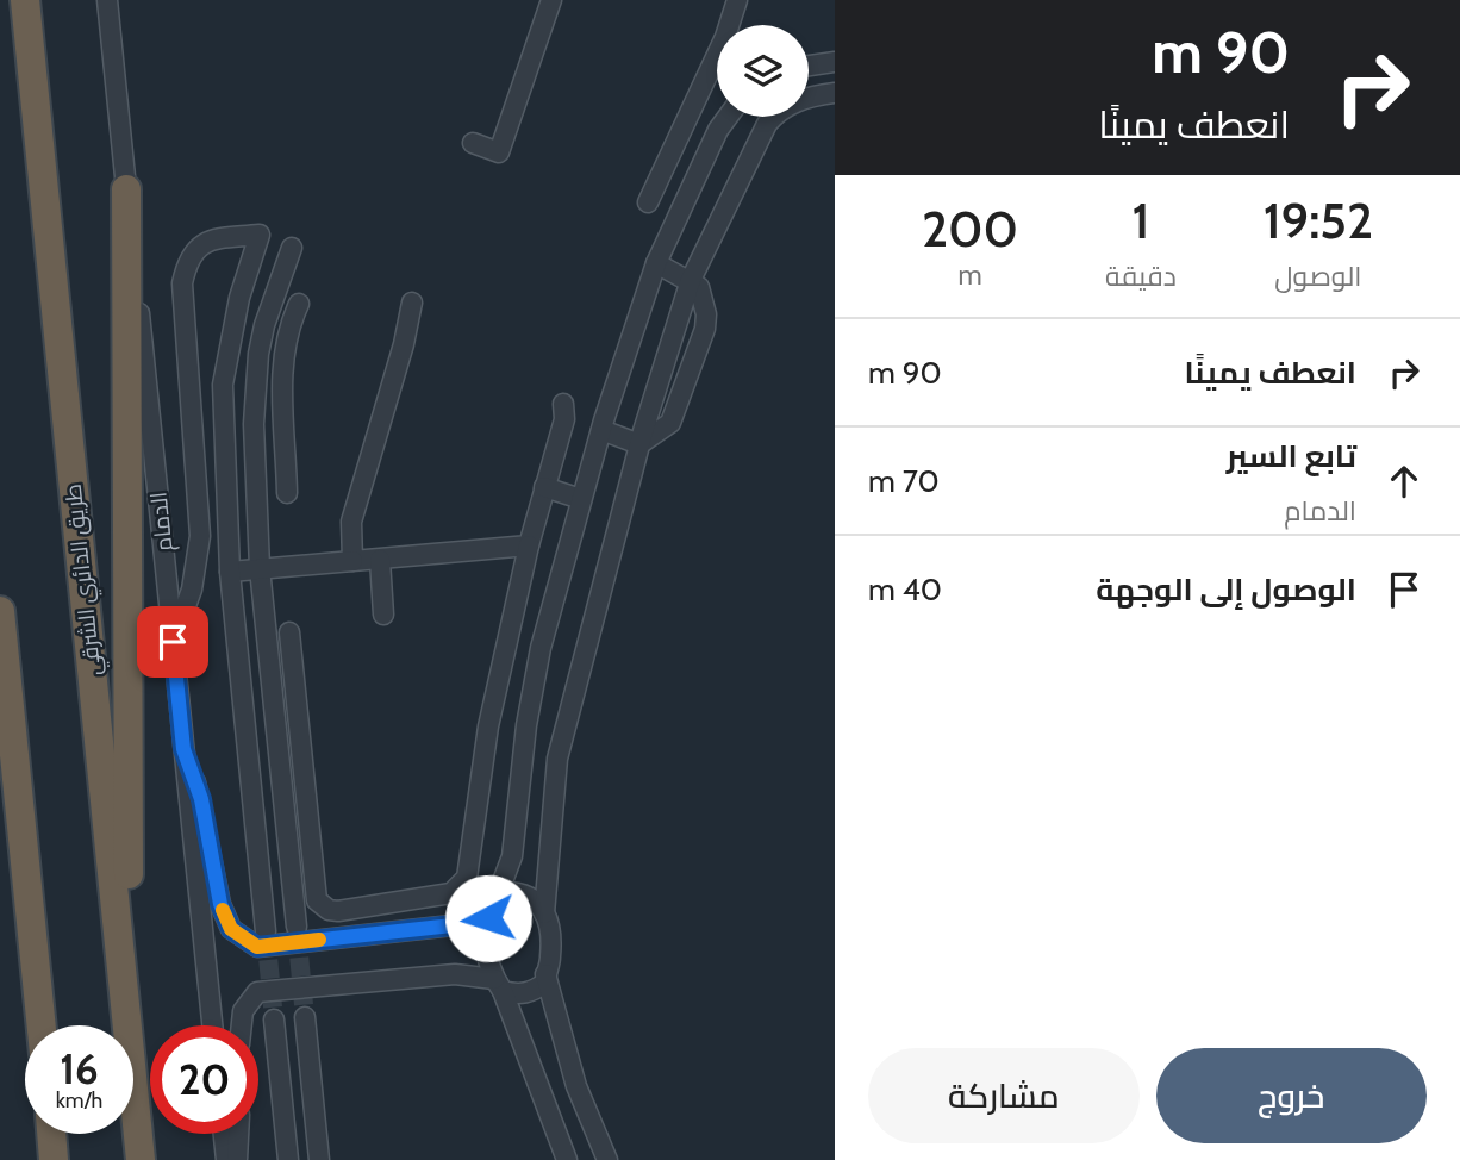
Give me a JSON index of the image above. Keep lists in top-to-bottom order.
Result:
{
  "streets": {
    "highway": ["طريق الدائري الشرقي"],
    "street": ["الدمام"]
  },
  "page": {
    "turn": ["90 m", "انعطف يمينًا"],
    "eta": [
      "19:52",
      "الوصول",
      "1",
      "دقيقة",
      "200",
      "m"
    ],
    "list": [
      {
        "name": "انعطف يمينًا",
        "value": "90 m"
      },
      {
        "name": "تابع السير",
        "note": "الدمام",
        "value": "70 m"
      },
      {
        "name": "الوصول إلى الوجهة",
        "value": "40 m"
      }
    ],
    "speed": "16 km/h",
    "limit": "20",
    "buttons": ["خروج", "مشاركة"]
  }
}
